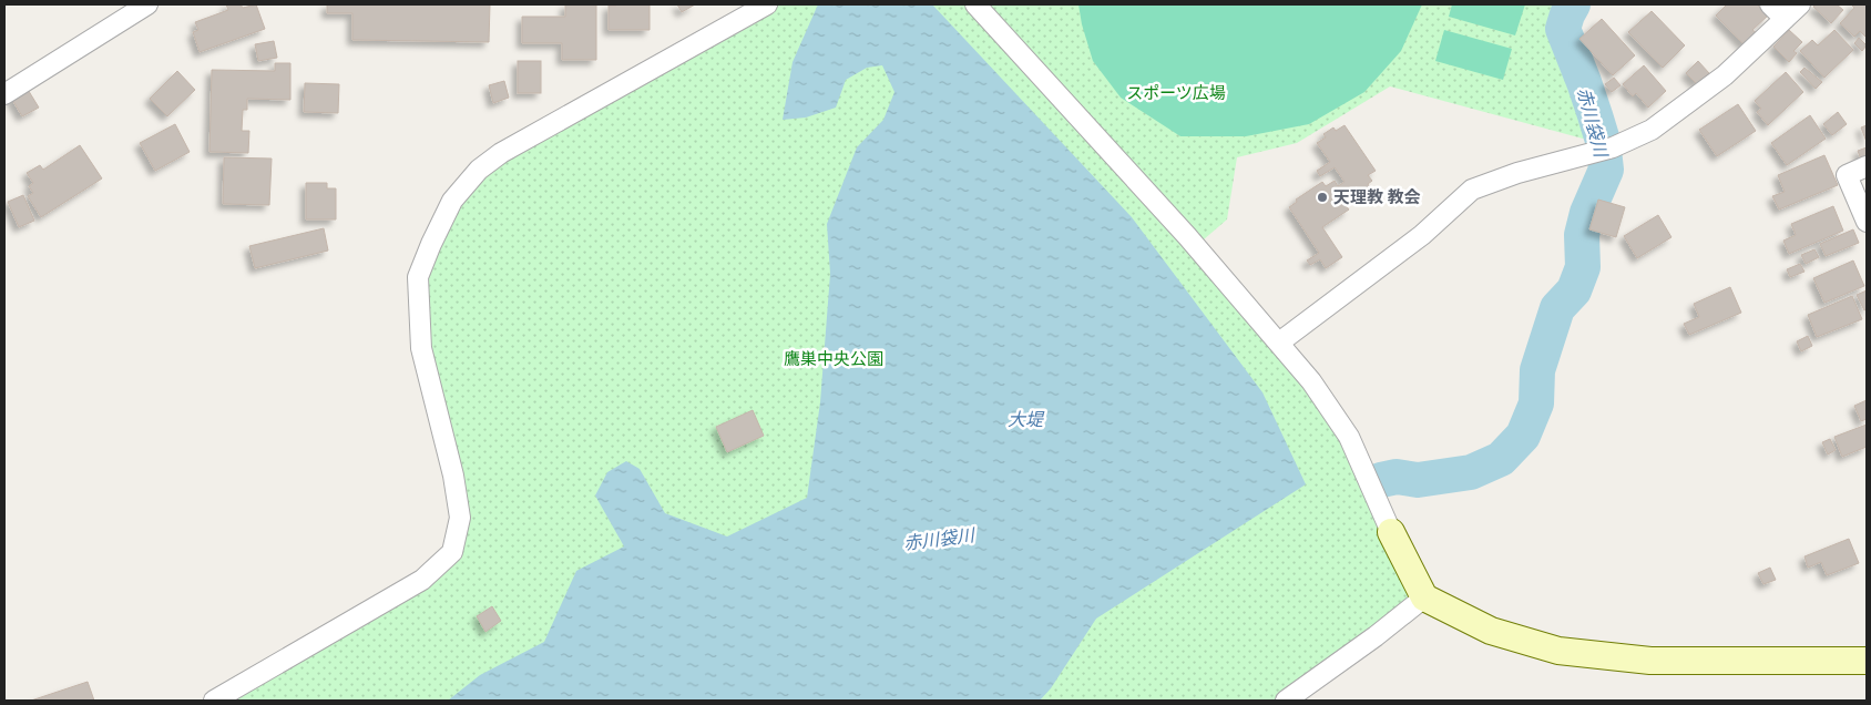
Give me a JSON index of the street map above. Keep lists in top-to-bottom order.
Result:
{
  "water": ["赤川袋川", "大堤"],
  "parks": ["スポーツ広場", "鷹巣中央公園"],
  "places": ["天理教 教会"]
}
